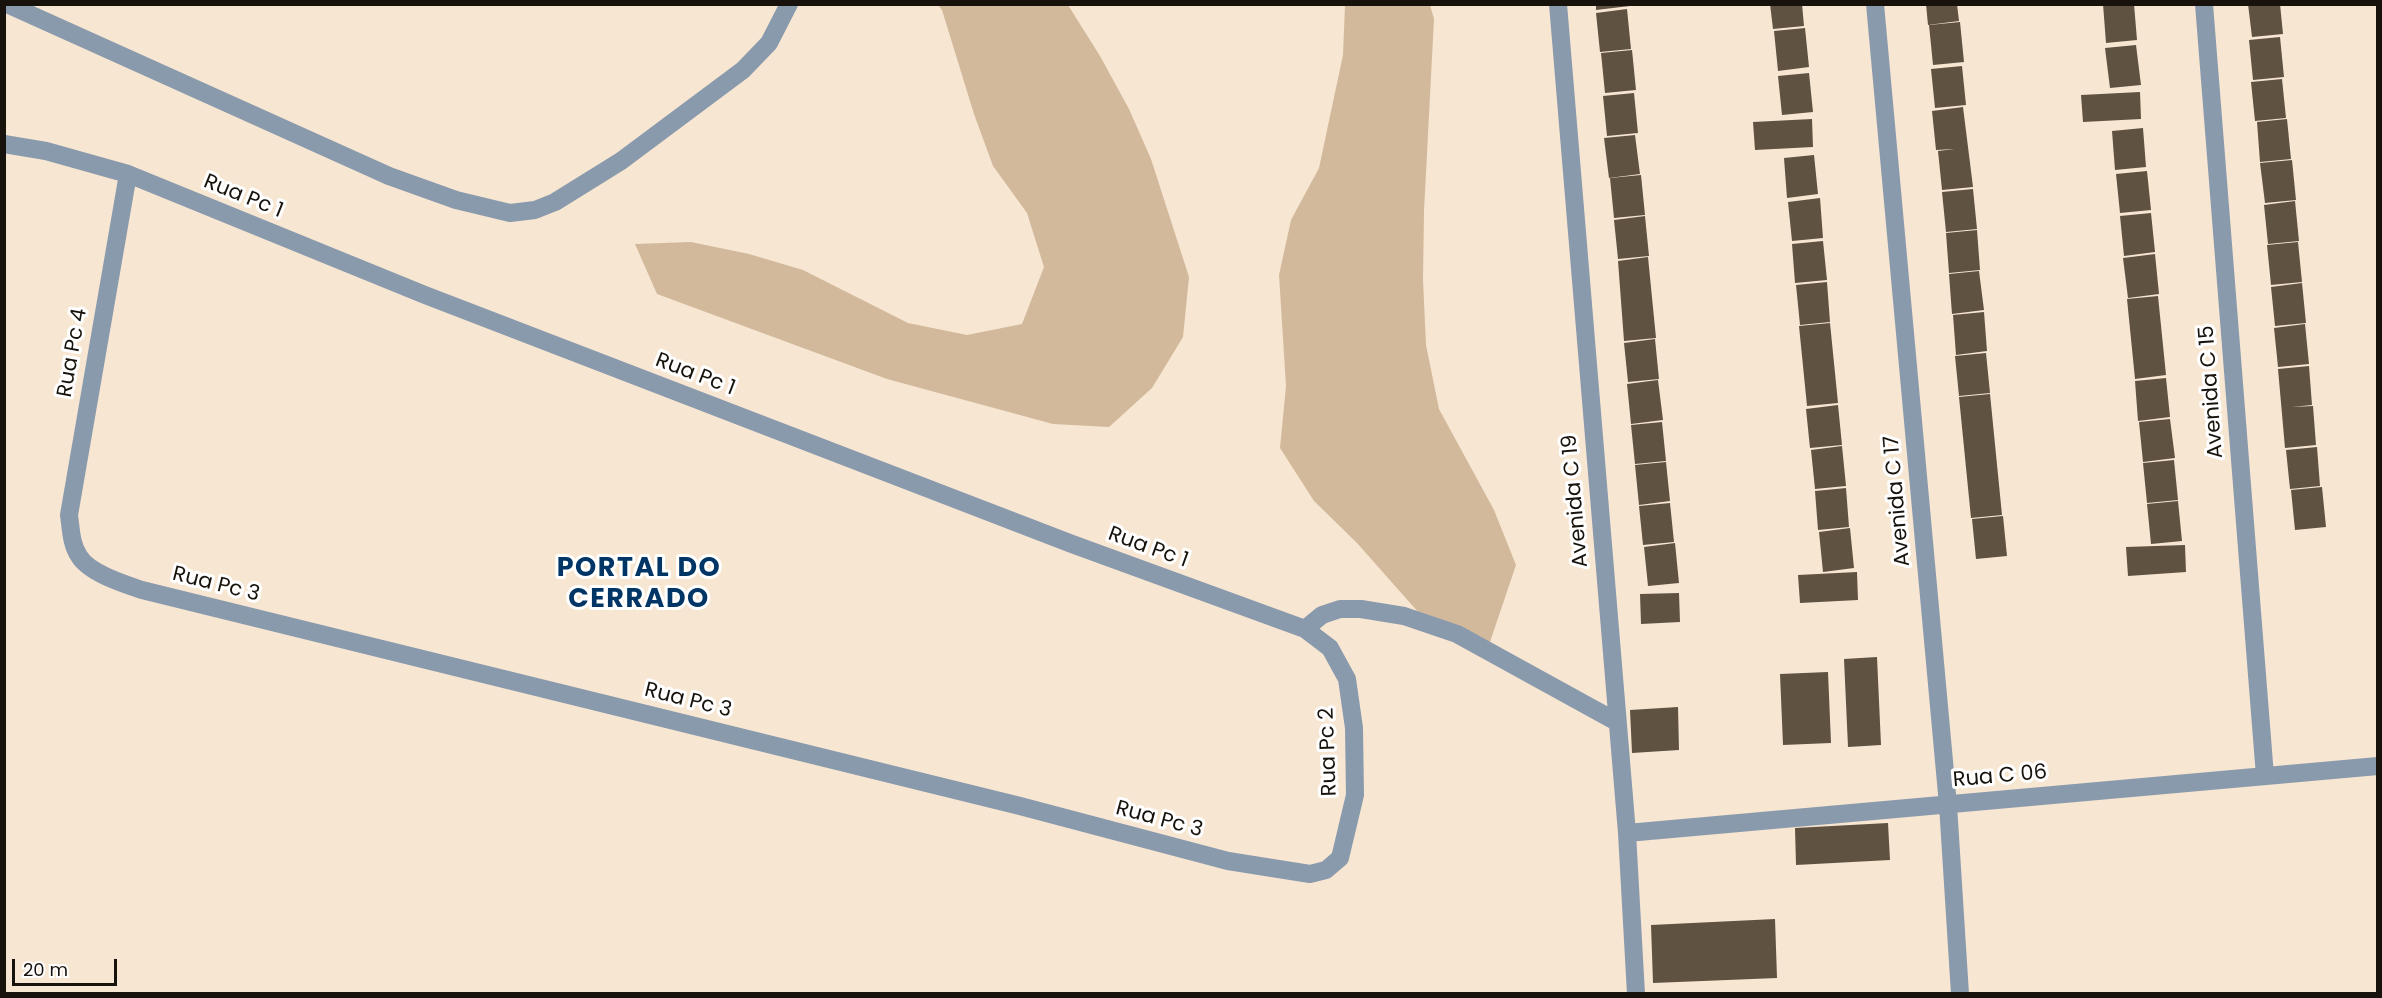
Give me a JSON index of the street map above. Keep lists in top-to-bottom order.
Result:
{
  "streets": {
    "street": [
      "Rua Pc 1",
      "Rua Pc 4",
      "Avenida C 15",
      "Avenida C 19",
      "Avenida C 17",
      "Rua Pc 3",
      "Rua Pc 2",
      "Rua C 06"
    ]
  },
  "crossings": [
    ["Rua Pc 1", "Rua Pc 4"],
    ["Rua Pc 1", "Rua Pc 2"],
    ["Rua Pc 4", "Rua Pc 3"],
    ["Avenida C 15", "Rua C 06"],
    ["Avenida C 19", "Rua C 06"],
    ["Avenida C 17", "Rua C 06"],
    ["Rua Pc 3", "Rua Pc 2"]
  ],
  "districts": ["PORTAL DO CERRADO"],
  "scale_bar": "20 m"
}
